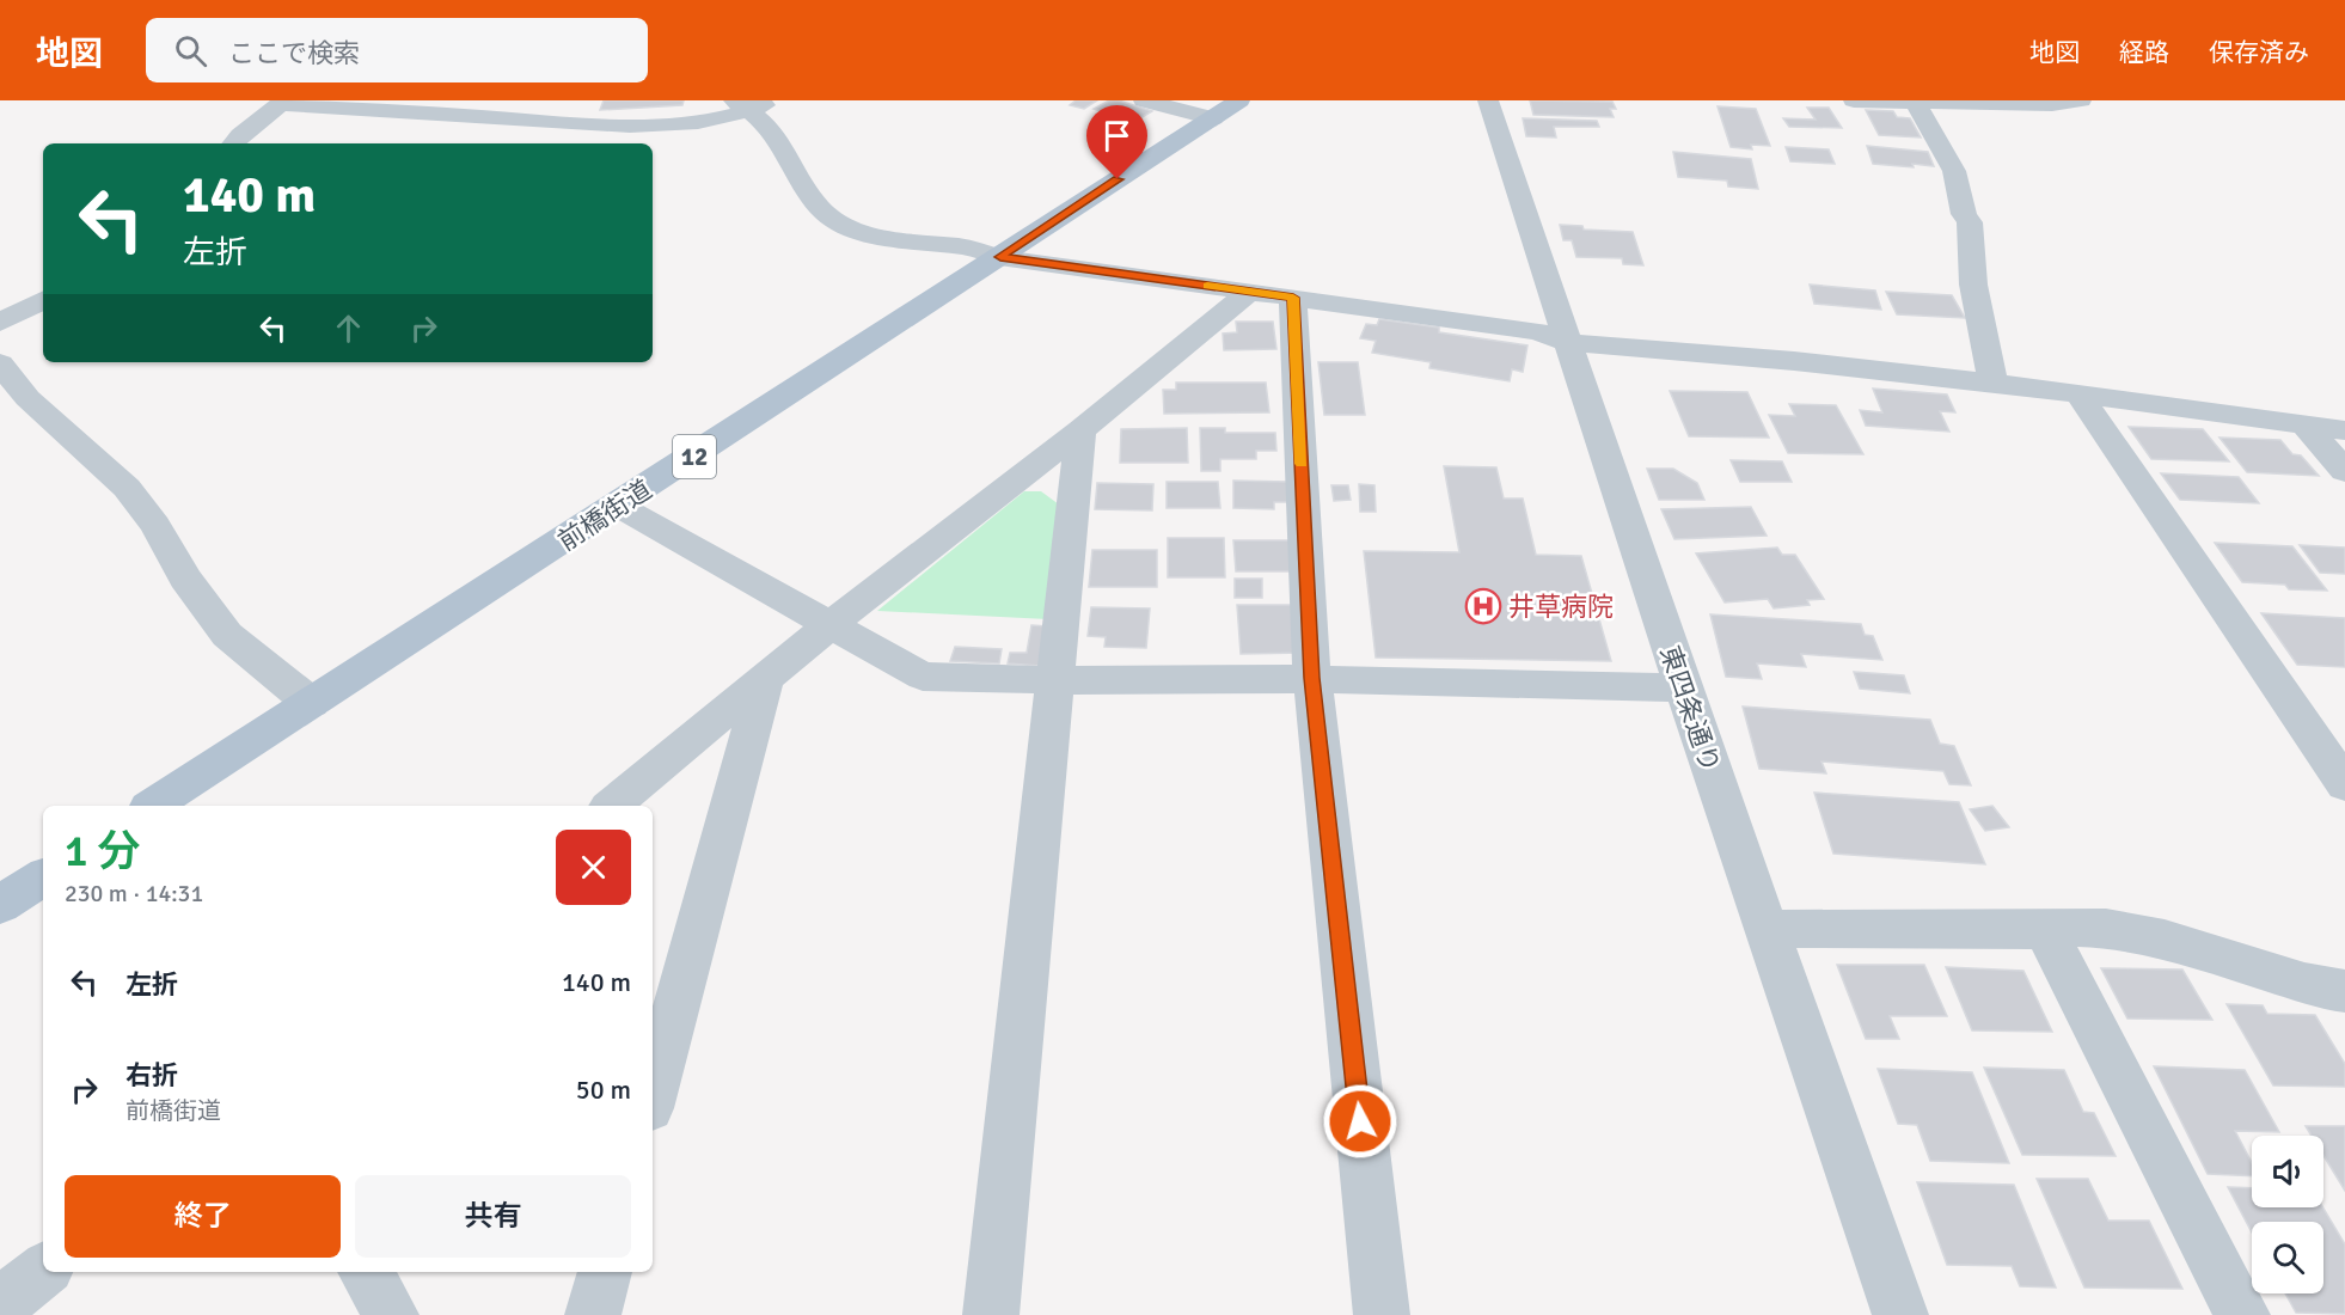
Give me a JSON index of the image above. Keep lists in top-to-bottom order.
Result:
{
  "streets": {
    "main road": ["12", "前橋街道"],
    "street": ["東四条通り"]
  },
  "places": {
    "hospital": ["井草病院"]
  },
  "page": {
    "header": "地図",
    "search": "ここで検索",
    "nav": ["地図", "経路", "保存済み"],
    "turn": ["140 m", "左折"],
    "heading": ["1 分", "230 m · 14:31"],
    "list": [
      {
        "name": "左折",
        "value": "140 m"
      },
      {
        "name": "右折",
        "note": "前橋街道",
        "value": "50 m"
      }
    ],
    "buttons": ["終了", "共有"]
  }
}
